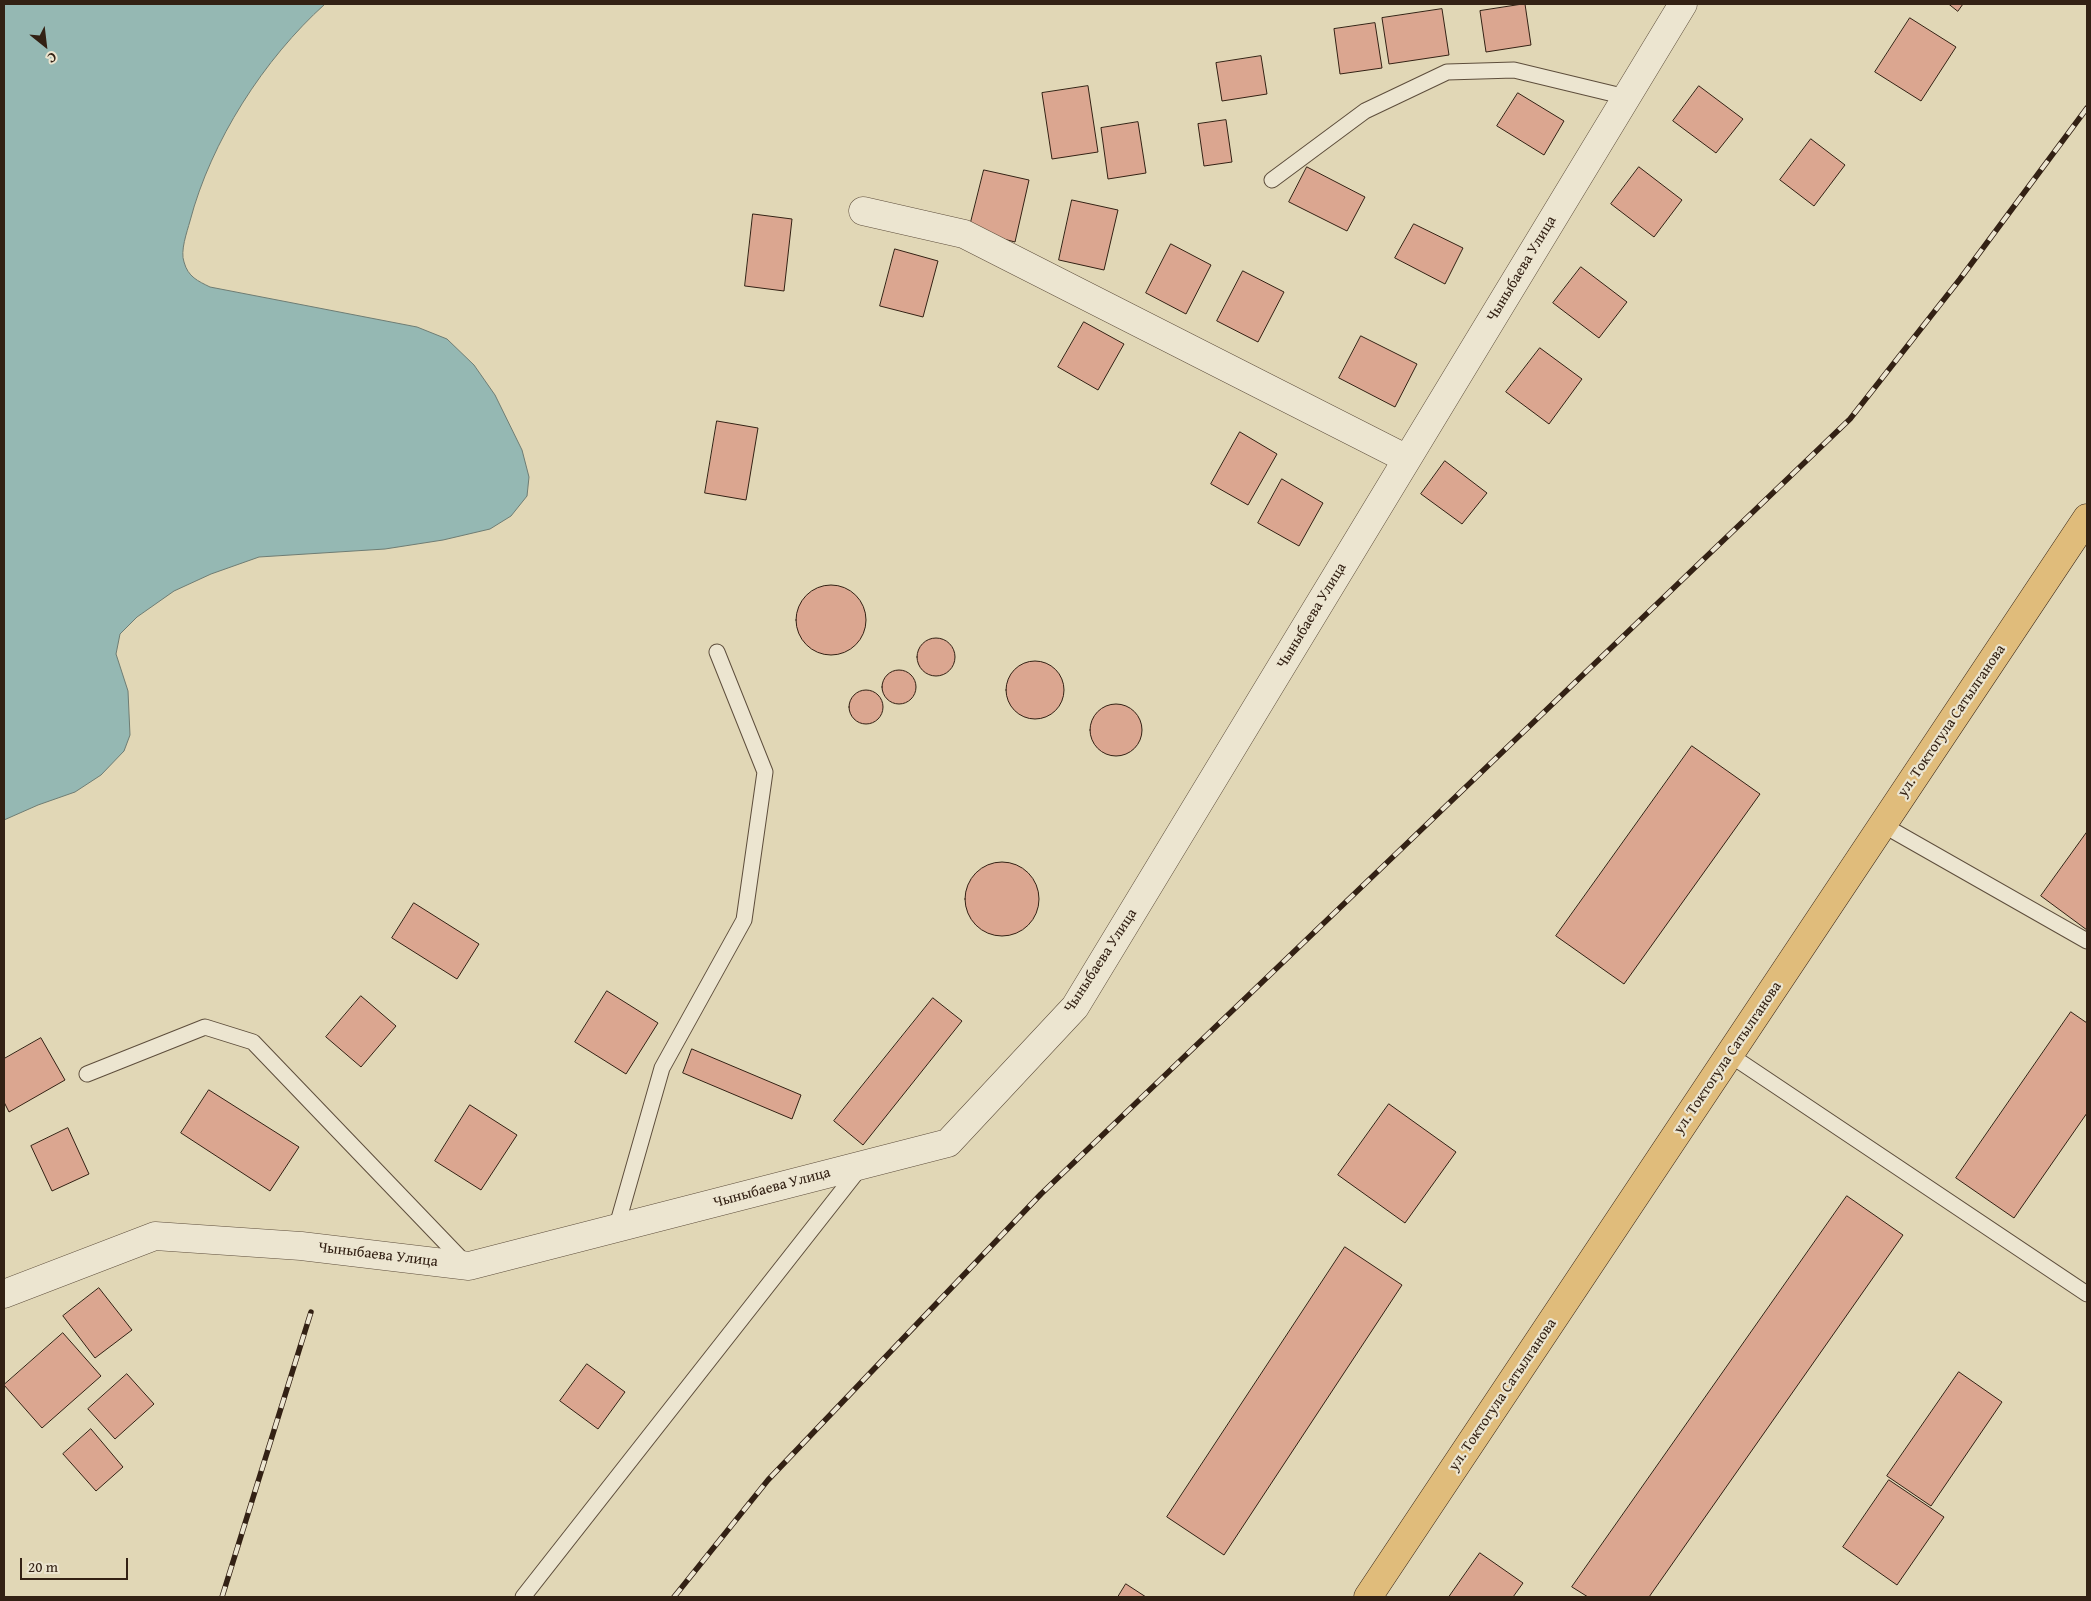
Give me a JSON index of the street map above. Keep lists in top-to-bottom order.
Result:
{
  "streets": {
    "main road": ["ул. Токтогула Сатылганова"],
    "street": ["Чыныбаева Улица"]
  },
  "scale_bar": "20 m",
  "north": "bottom right"
}
